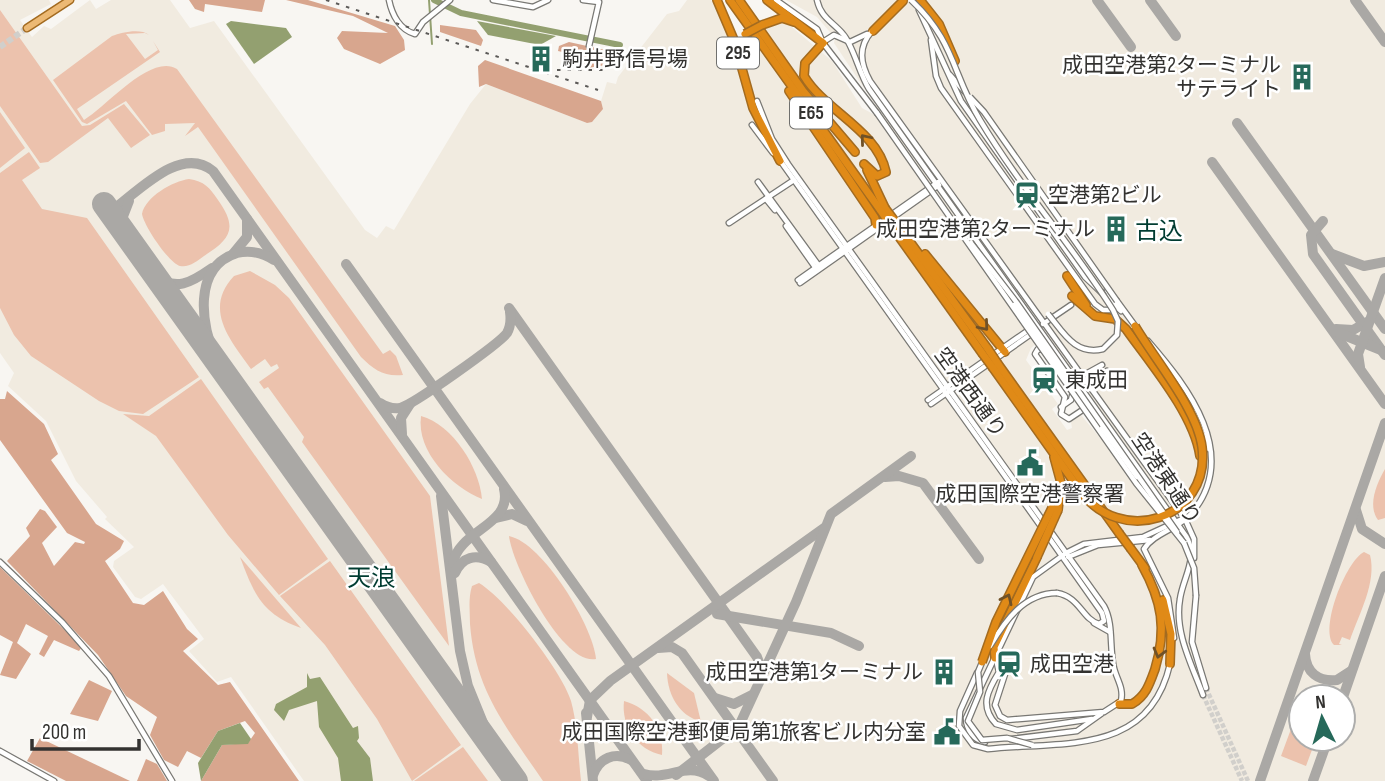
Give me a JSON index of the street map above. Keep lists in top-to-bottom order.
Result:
{
  "streets": {
    "highway": ["295", "E65"],
    "street": ["空港西通り", "空港東通り"]
  },
  "crossings": [
    ["295", "E65"],
    ["295", "空港西通り"]
  ],
  "districts": ["古込", "天浪"],
  "places": {
    "building": [
      "駒井野信号場",
      "成田空港第2ターミナル サテライト",
      "成田空港第2ターミナル",
      "成田空港第1ターミナル"
    ],
    "station": ["空港第2ビル", "東成田", "成田空港"],
    "public building": ["成田国際空港警察署", "成田国際空港郵便局第1旅客ビル内分室"]
  },
  "scale_bar": "200 m",
  "north": "top"
}
